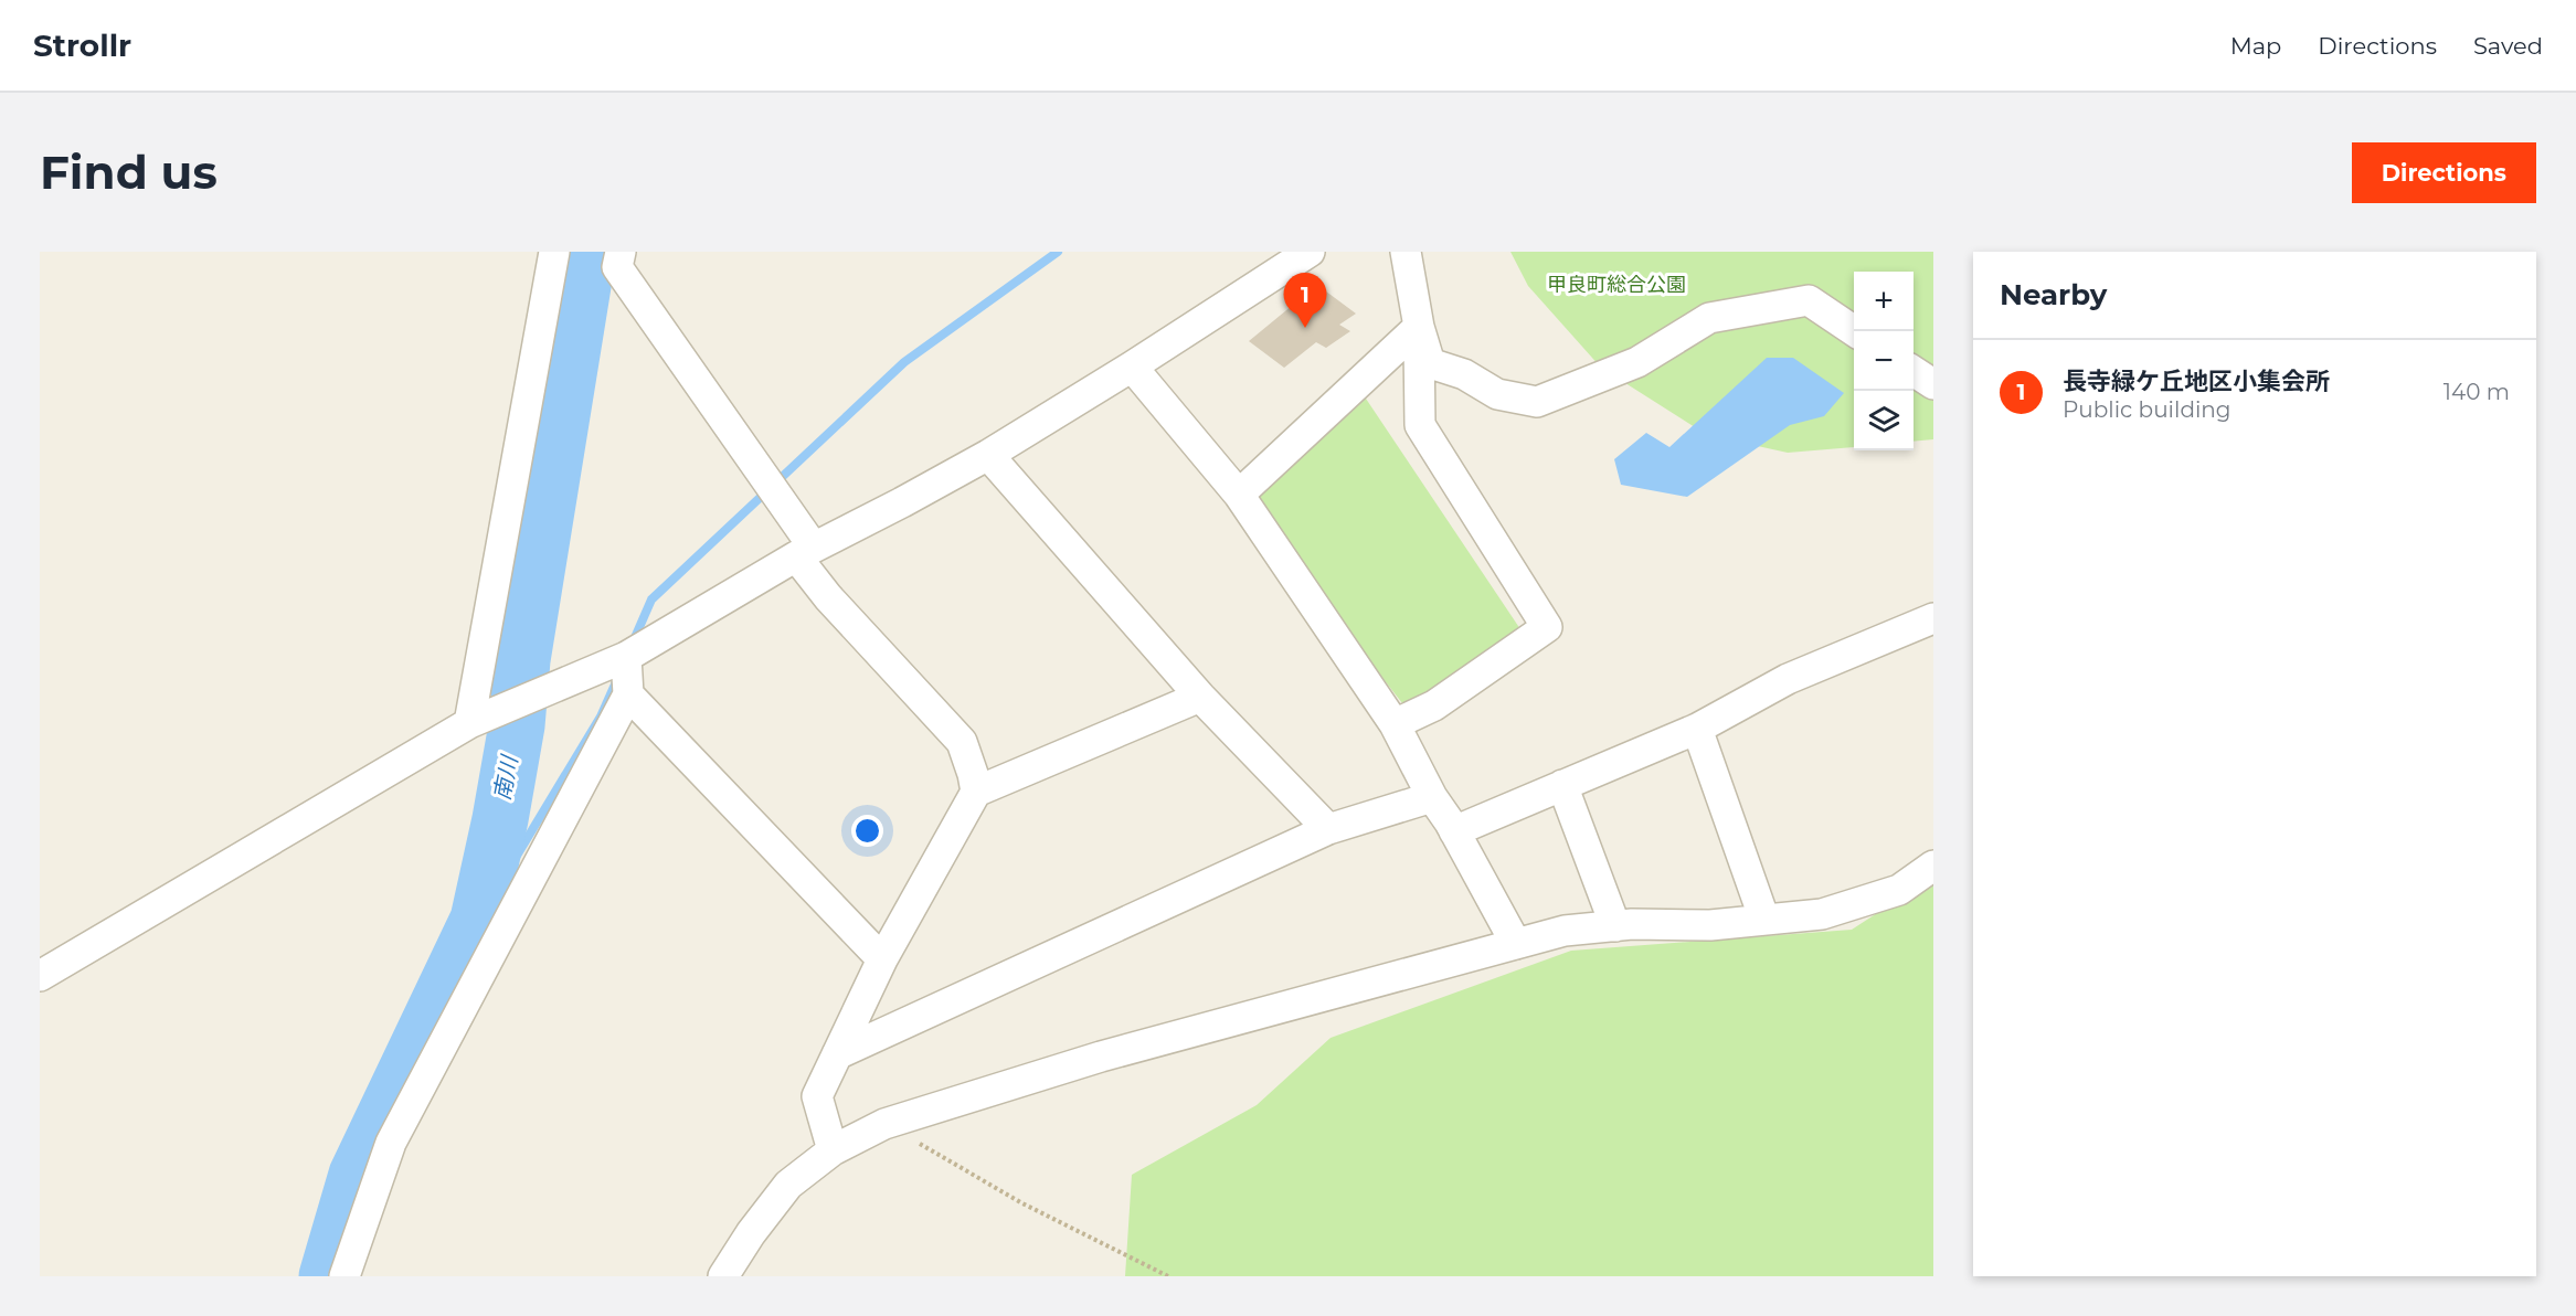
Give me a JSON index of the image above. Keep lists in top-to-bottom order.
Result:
{
  "water": ["南川"],
  "parks": ["甲良町総合公園"],
  "page": {
    "header": "Strollr",
    "nav": ["Map", "Directions", "Saved"],
    "buttons": "Directions",
    "title": "Find us",
    "heading": "Nearby",
    "map_buttons": ["+", "−"],
    "pins": "1",
    "list": [
      {
        "mark": "1",
        "name": "長寺緑ケ丘地区小集会所",
        "note": "Public building",
        "value": "140 m"
      }
    ]
  }
}
